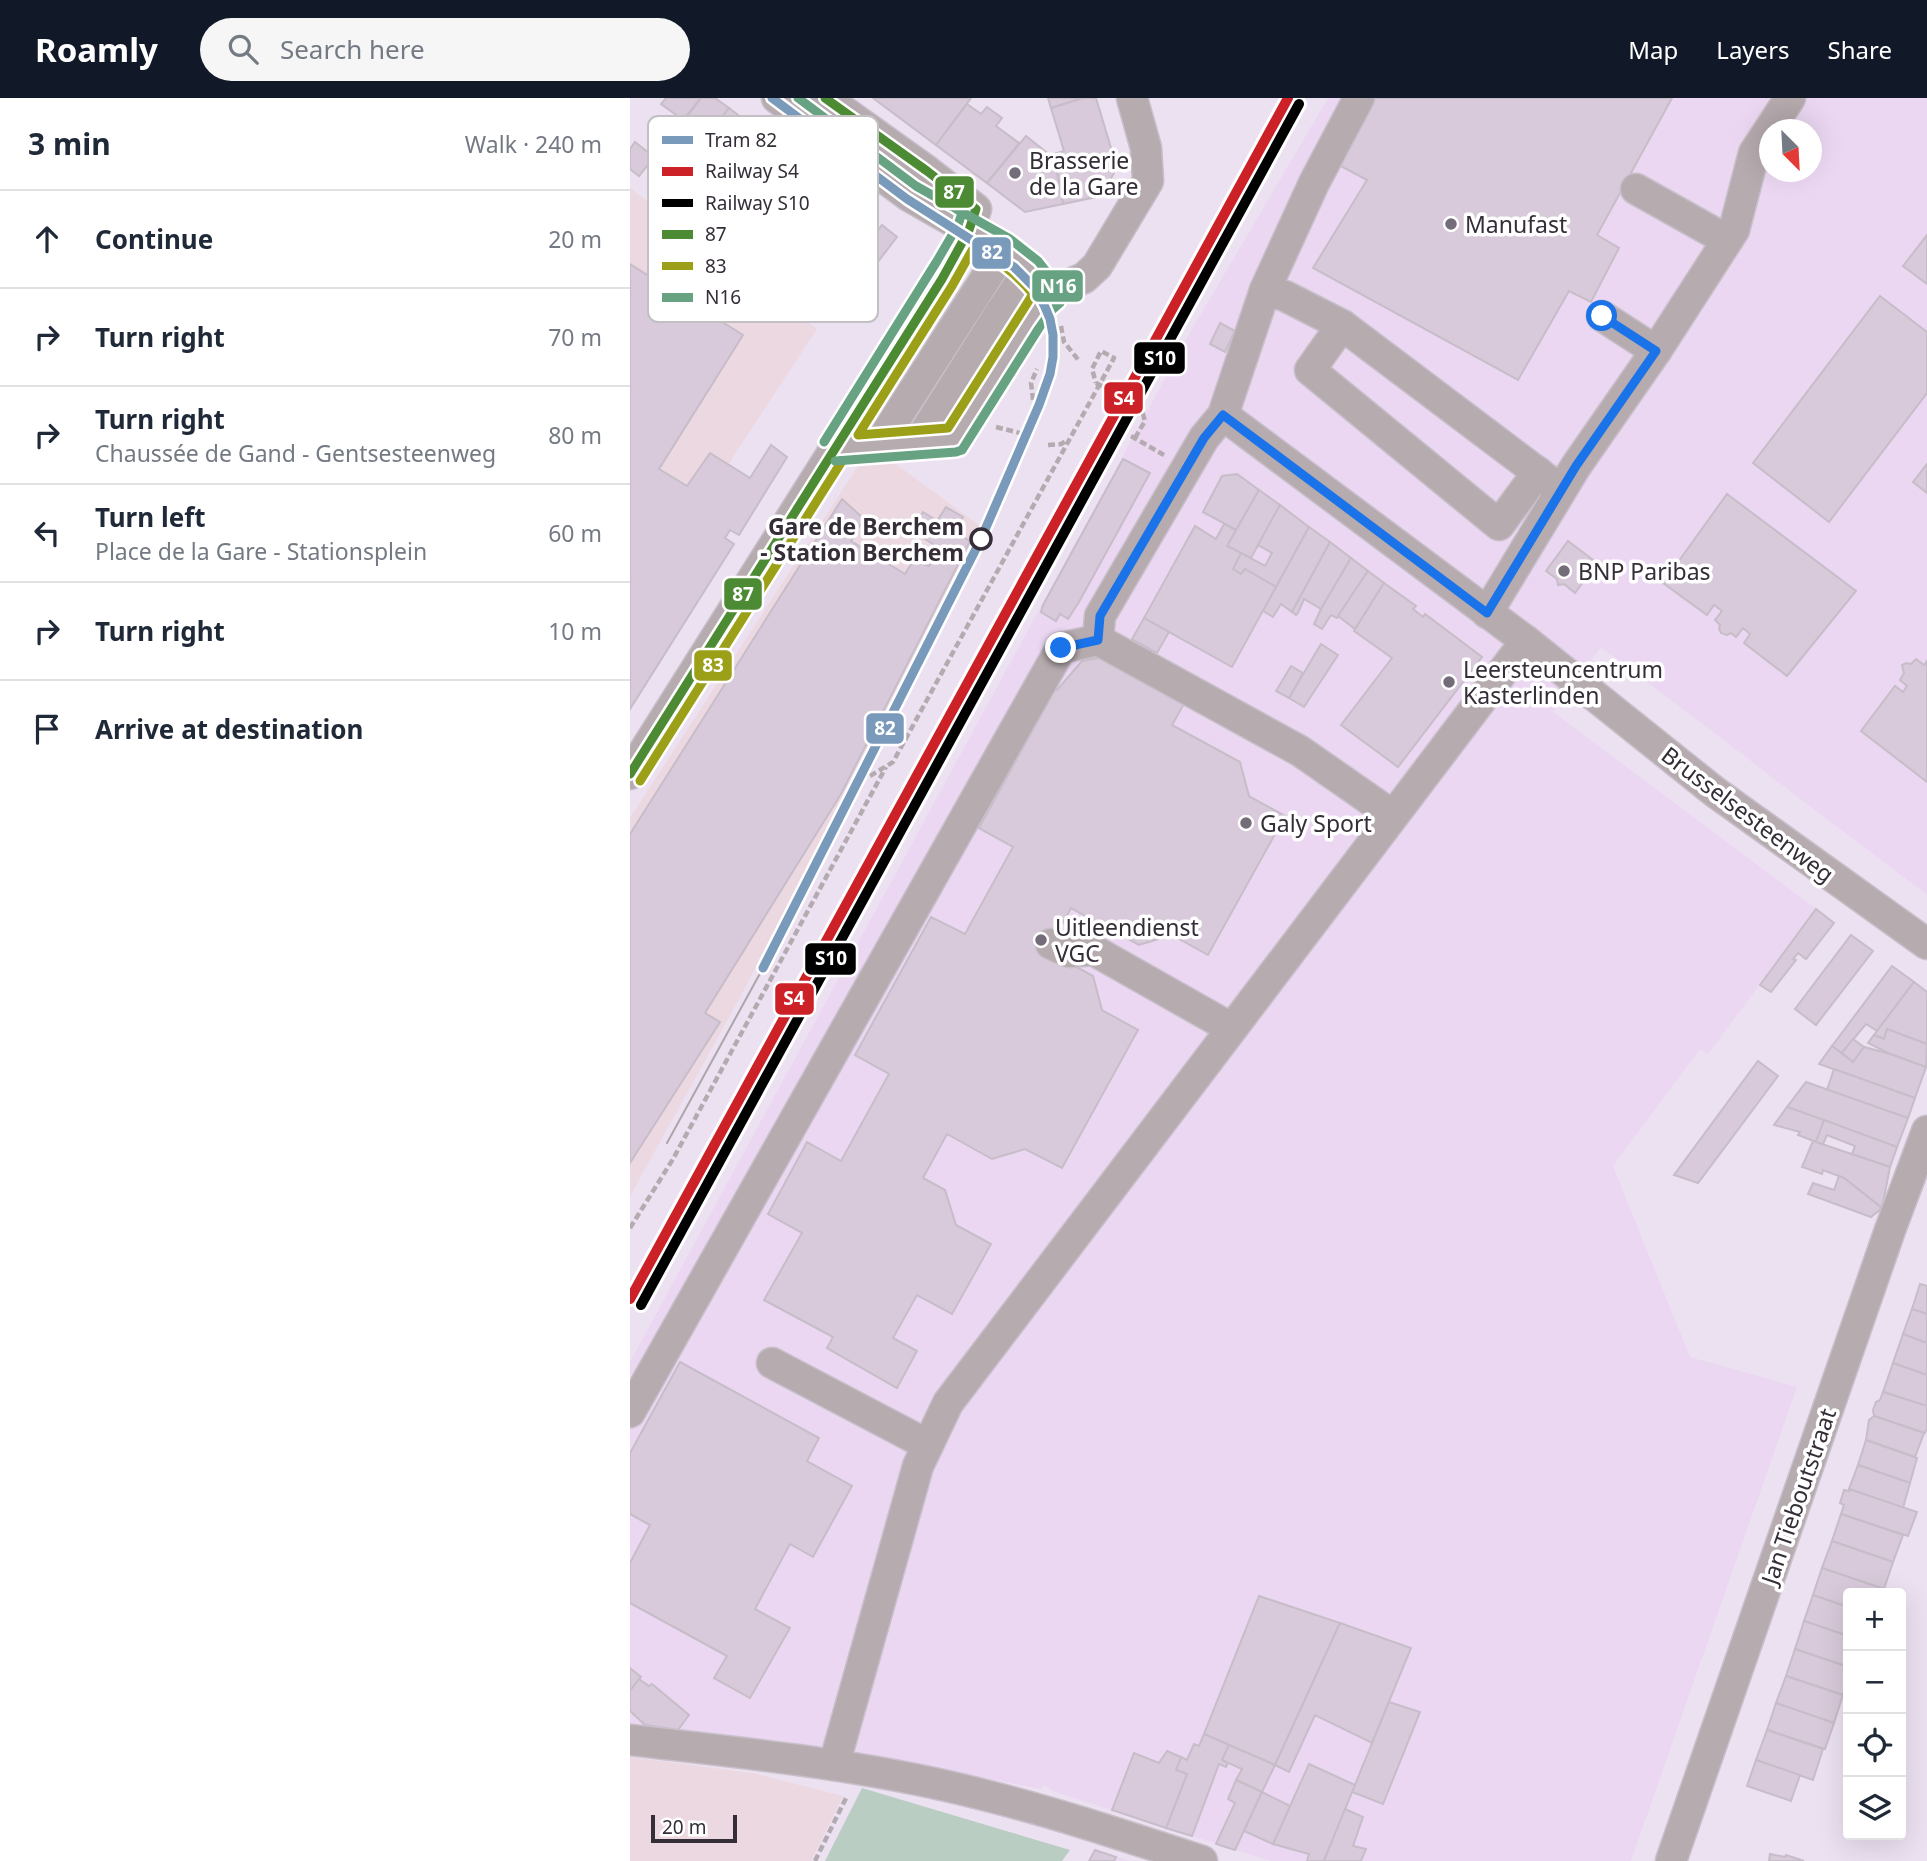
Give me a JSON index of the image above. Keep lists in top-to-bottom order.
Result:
{
  "streets": {
    "street": ["Brusselsesteenweg", "Jan Tieboutstraat"]
  },
  "places": [
    "Brasserie de la Gare",
    "Manufast",
    "Gare de Berchem - Station Berchem",
    "BNP Paribas",
    "Leersteuncentrum Kasterlinden",
    "Galy Sport",
    "Uitleendienst VGC"
  ],
  "lines": [
    "tram line 82",
    "rail line S4",
    "transit line 87",
    "transit line N16",
    "rail line S10",
    "transit line 83"
  ],
  "legend": [
    "Tram 82",
    "Railway S4",
    "Railway S10",
    "87",
    "83",
    "N16"
  ],
  "scale_bar": "20 m",
  "north": "bottom right",
  "page": {
    "header": "Roamly",
    "search": "Search here",
    "nav": ["Map", "Layers", "Share"],
    "heading": ["3 min", "Walk · 240 m"],
    "list": [
      ["Continue", "20 m"],
      ["Turn right", "70 m"],
      ["Turn right", "Chaussée de Gand - Gentsesteenweg", "80 m"],
      ["Turn left", "Place de la Gare - Stationsplein", "60 m"],
      ["Turn right", "10 m"],
      "Arrive at destination"
    ],
    "map_buttons": ["+", "−"],
    "scale": "20 m"
  }
}
